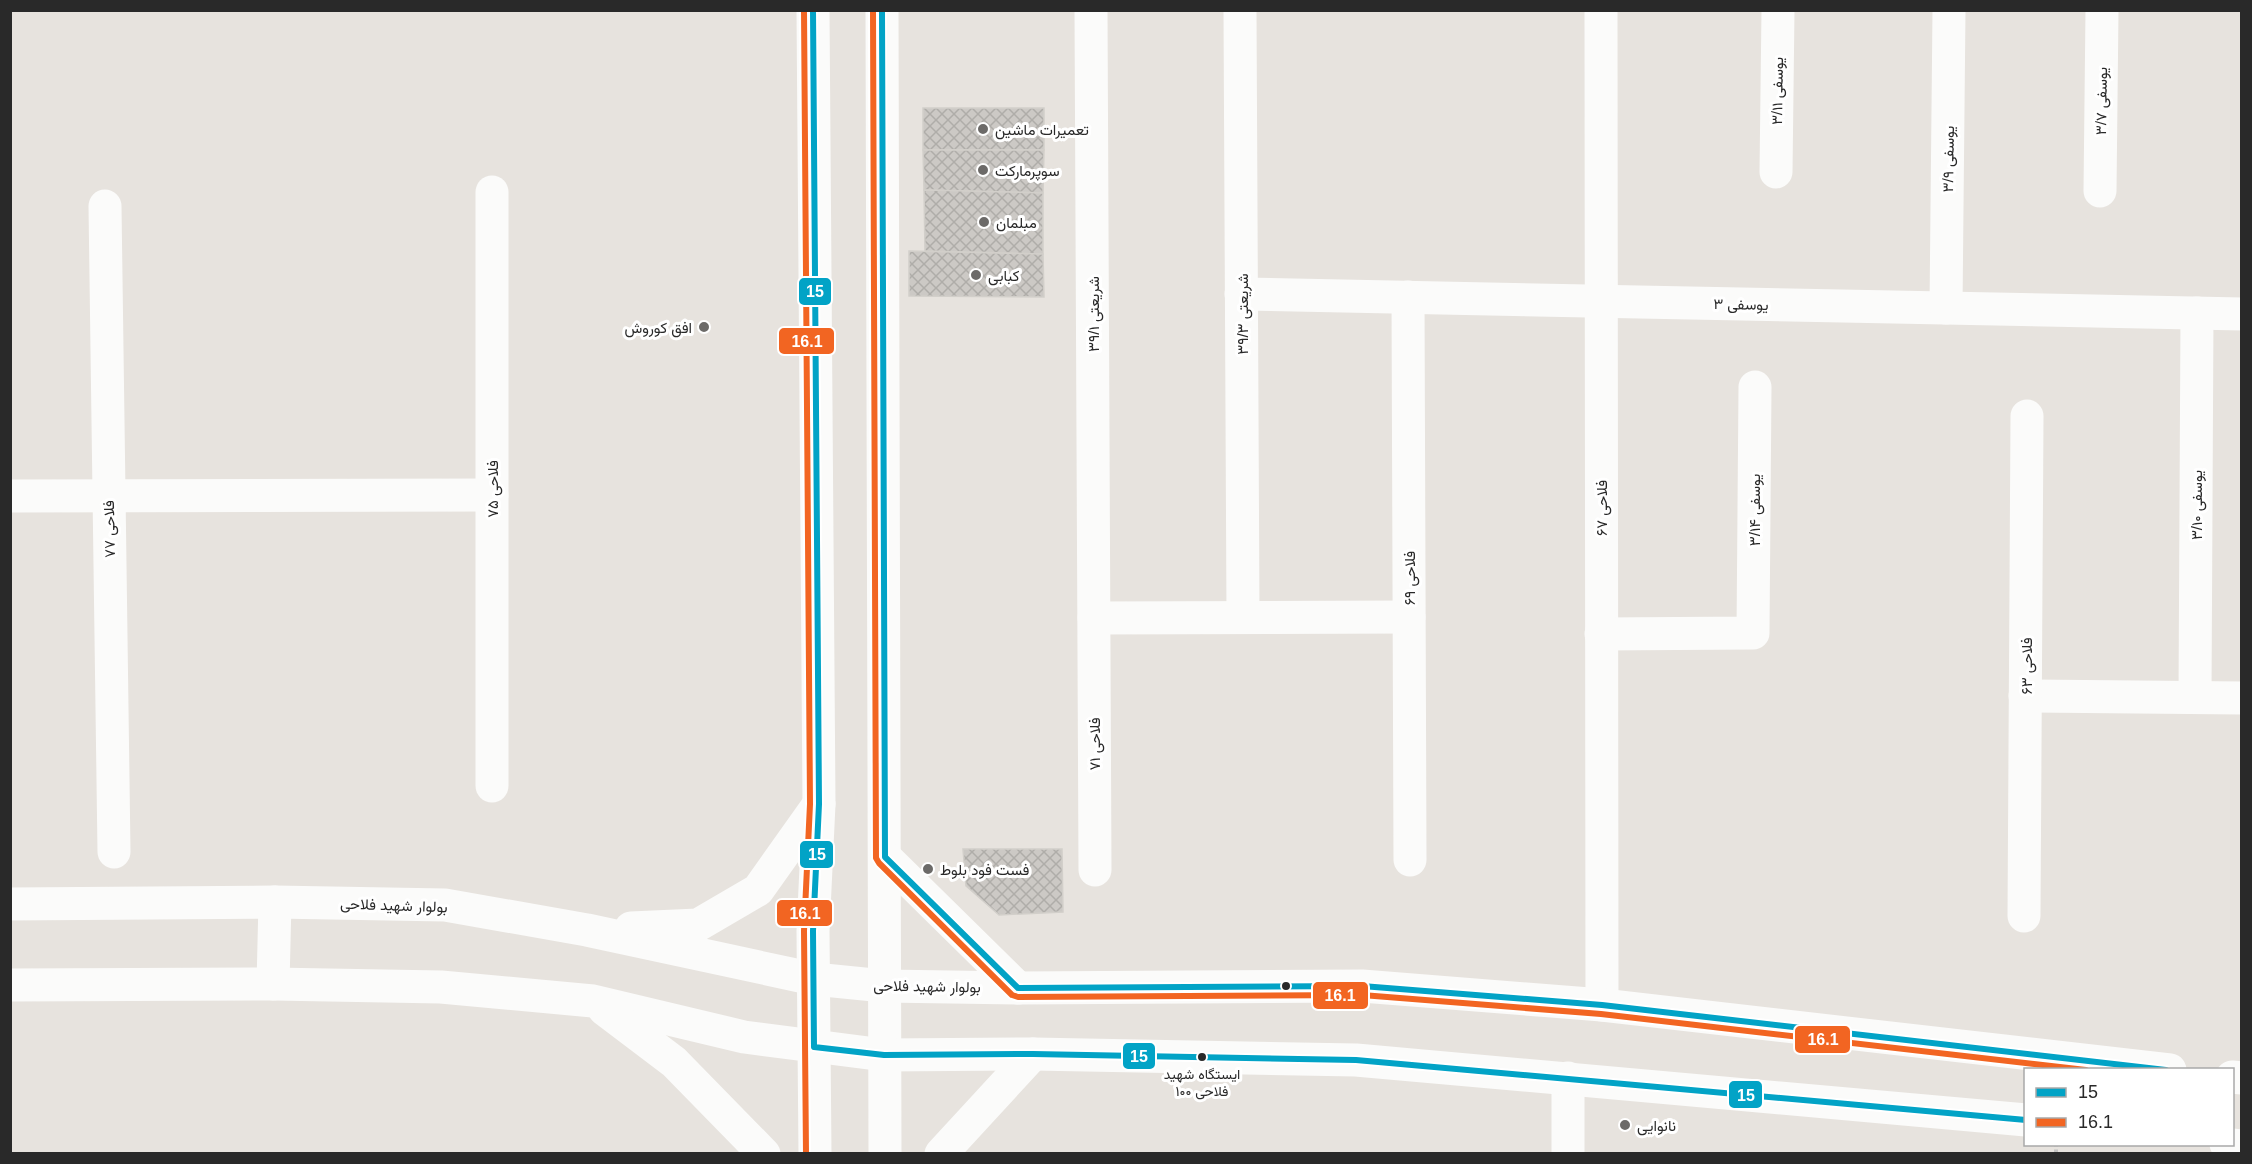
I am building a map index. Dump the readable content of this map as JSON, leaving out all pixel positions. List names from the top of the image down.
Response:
{
  "streets": {
    "street": [
      "یوسفی ۳/۱۱",
      "یوسفی ۳/۷",
      "یوسفی ۳/۹",
      "یوسفی ۳",
      "شریعتی ۳۹/۱",
      "شریعتی ۳۹/۳",
      "فلاحی ۷۵",
      "یوسفی ۳/۱۰",
      "فلاحی ۶۷",
      "یوسفی ۳/۱۴",
      "فلاحی ۷۷",
      "فلاحی ۶۹",
      "فلاحی ۶۳",
      "فلاحی ۷۱",
      "بولوار شهید فلاحی"
    ]
  },
  "crossings": [
    ["یوسفی ۳/۹", "یوسفی ۳"],
    ["یوسفی ۳", "شریعتی ۳۹/۳"],
    ["یوسفی ۳", "یوسفی ۳/۱۰"],
    ["یوسفی ۳", "فلاحی ۶۷"],
    ["یوسفی ۳", "فلاحی ۶۹"],
    ["شریعتی ۳۹/۱", "فلاحی ۷۱"],
    ["فلاحی ۶۷", "یوسفی ۳/۱۴"],
    ["فلاحی ۶۷", "بولوار شهید فلاحی"]
  ],
  "places": [
    "تعمیرات ماشین",
    "سوپرمارکت",
    "مبلمان",
    "کبابی",
    "افق کوروش",
    "فست فود بلوط",
    "ایستگاه شهید فلاحی ۱۰۰",
    "نانوایی"
  ],
  "lines": ["transit line 15", "transit line 16.1"],
  "legend": ["15", "16.1"]
}
